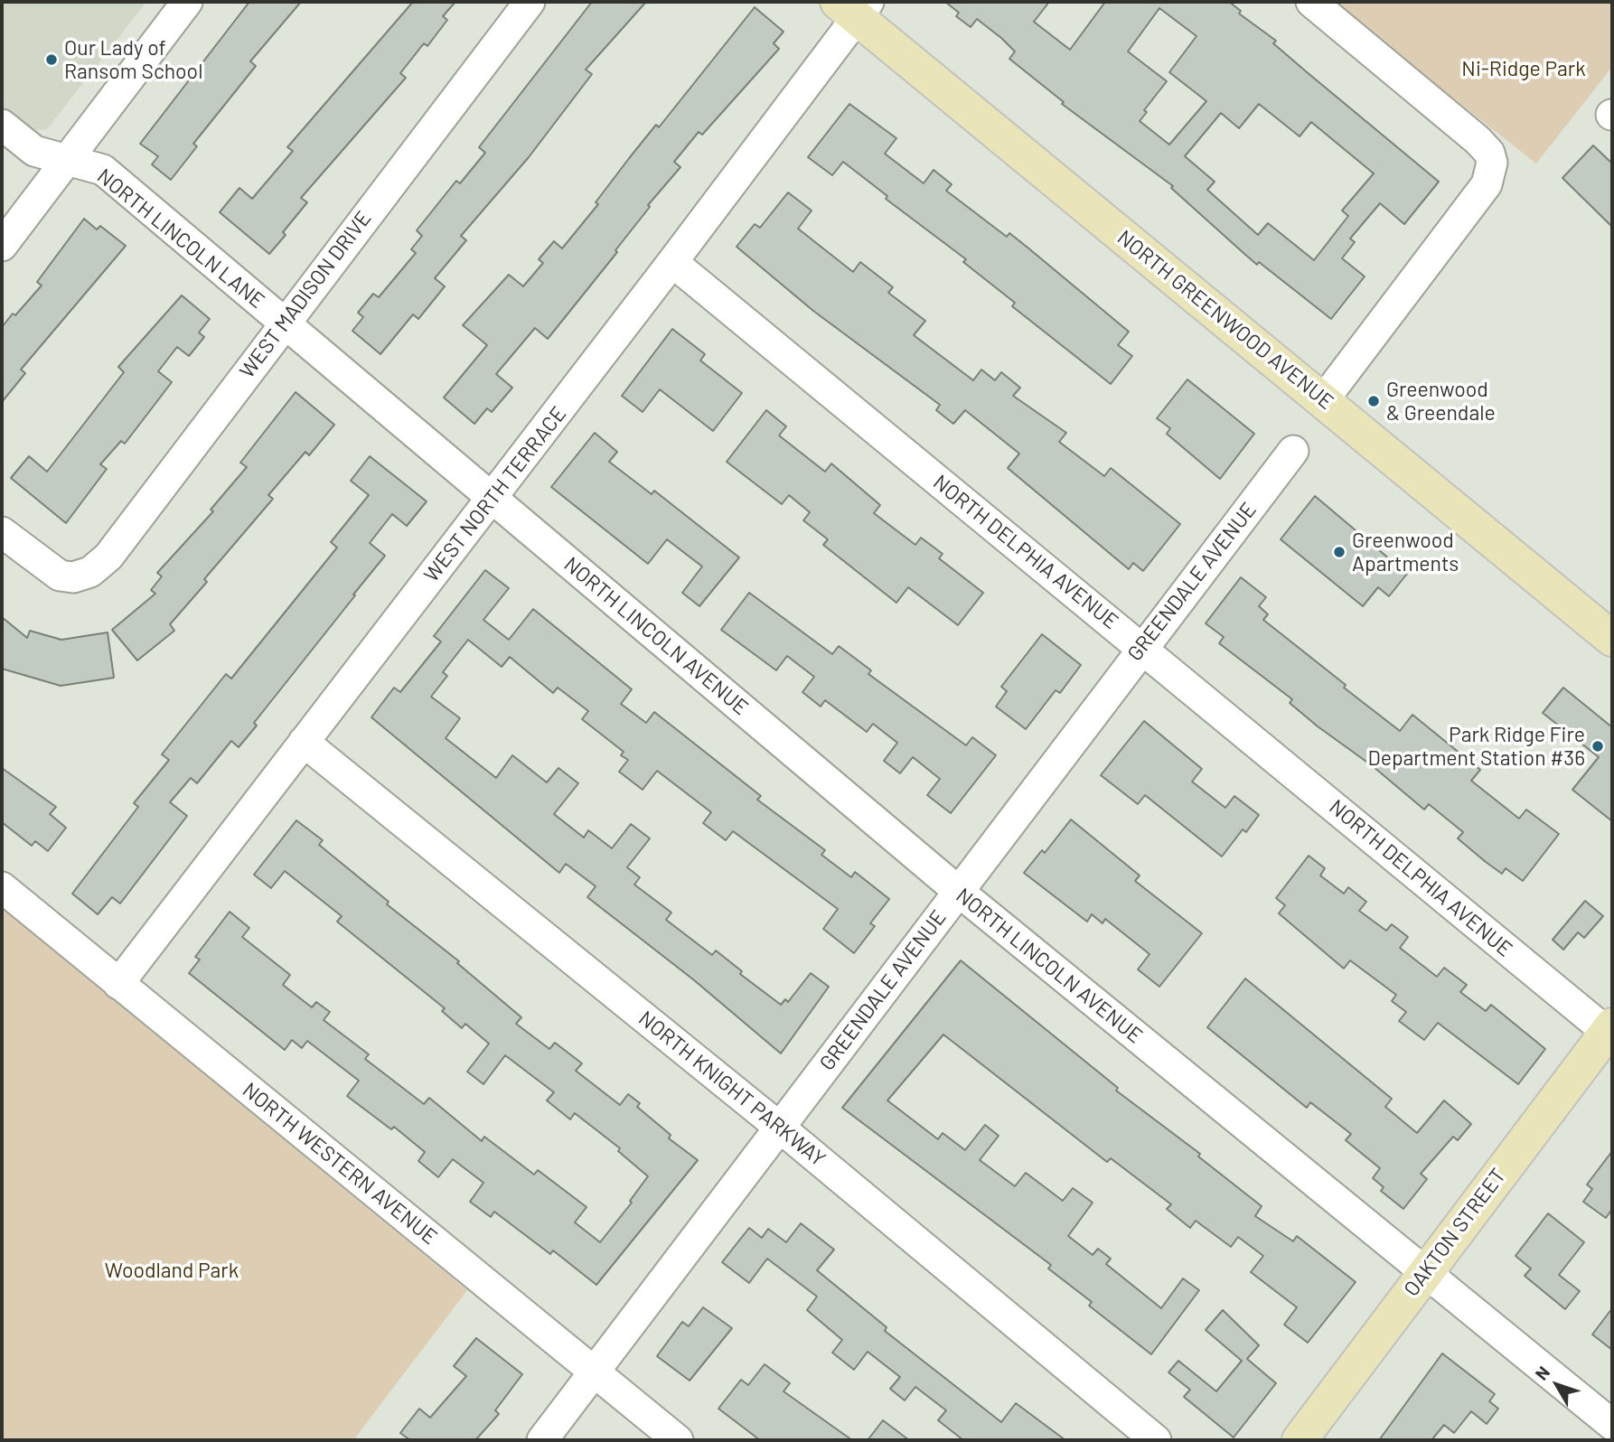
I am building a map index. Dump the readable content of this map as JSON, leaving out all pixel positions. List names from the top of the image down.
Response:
{
  "streets": {
    "main road": ["NORTH GREENWOOD AVENUE", "OAKTON STREET"],
    "street": [
      "NORTH LINCOLN LANE",
      "WEST MADISON DRIVE",
      "WEST NORTH TERRACE",
      "NORTH DELPHIA AVENUE",
      "GREENDALE AVENUE",
      "NORTH LINCOLN AVENUE",
      "NORTH KNIGHT PARKWAY",
      "NORTH WESTERN AVENUE"
    ]
  },
  "crossings": [
    ["NORTH LINCOLN LANE", "WEST MADISON DRIVE"],
    ["NORTH LINCOLN LANE", "WEST NORTH TERRACE"],
    ["NORTH LINCOLN LANE", "NORTH LINCOLN AVENUE"],
    ["NORTH GREENWOOD AVENUE", "WEST NORTH TERRACE"],
    ["WEST NORTH TERRACE", "NORTH DELPHIA AVENUE"],
    ["WEST NORTH TERRACE", "NORTH LINCOLN AVENUE"],
    ["WEST NORTH TERRACE", "NORTH KNIGHT PARKWAY"],
    ["WEST NORTH TERRACE", "NORTH WESTERN AVENUE"],
    ["NORTH DELPHIA AVENUE", "GREENDALE AVENUE"],
    ["NORTH DELPHIA AVENUE", "OAKTON STREET"],
    ["GREENDALE AVENUE", "NORTH LINCOLN AVENUE"],
    ["GREENDALE AVENUE", "NORTH KNIGHT PARKWAY"],
    ["GREENDALE AVENUE", "NORTH WESTERN AVENUE"],
    ["NORTH LINCOLN AVENUE", "OAKTON STREET"]
  ],
  "parks": ["Ni-Ridge Park", "Woodland Park"],
  "places": [
    "Our Lady of Ransom School",
    "Greenwood & Greendale",
    "Greenwood Apartments",
    "Park Ridge Fire Department Station #36"
  ],
  "north": "top left"
}
